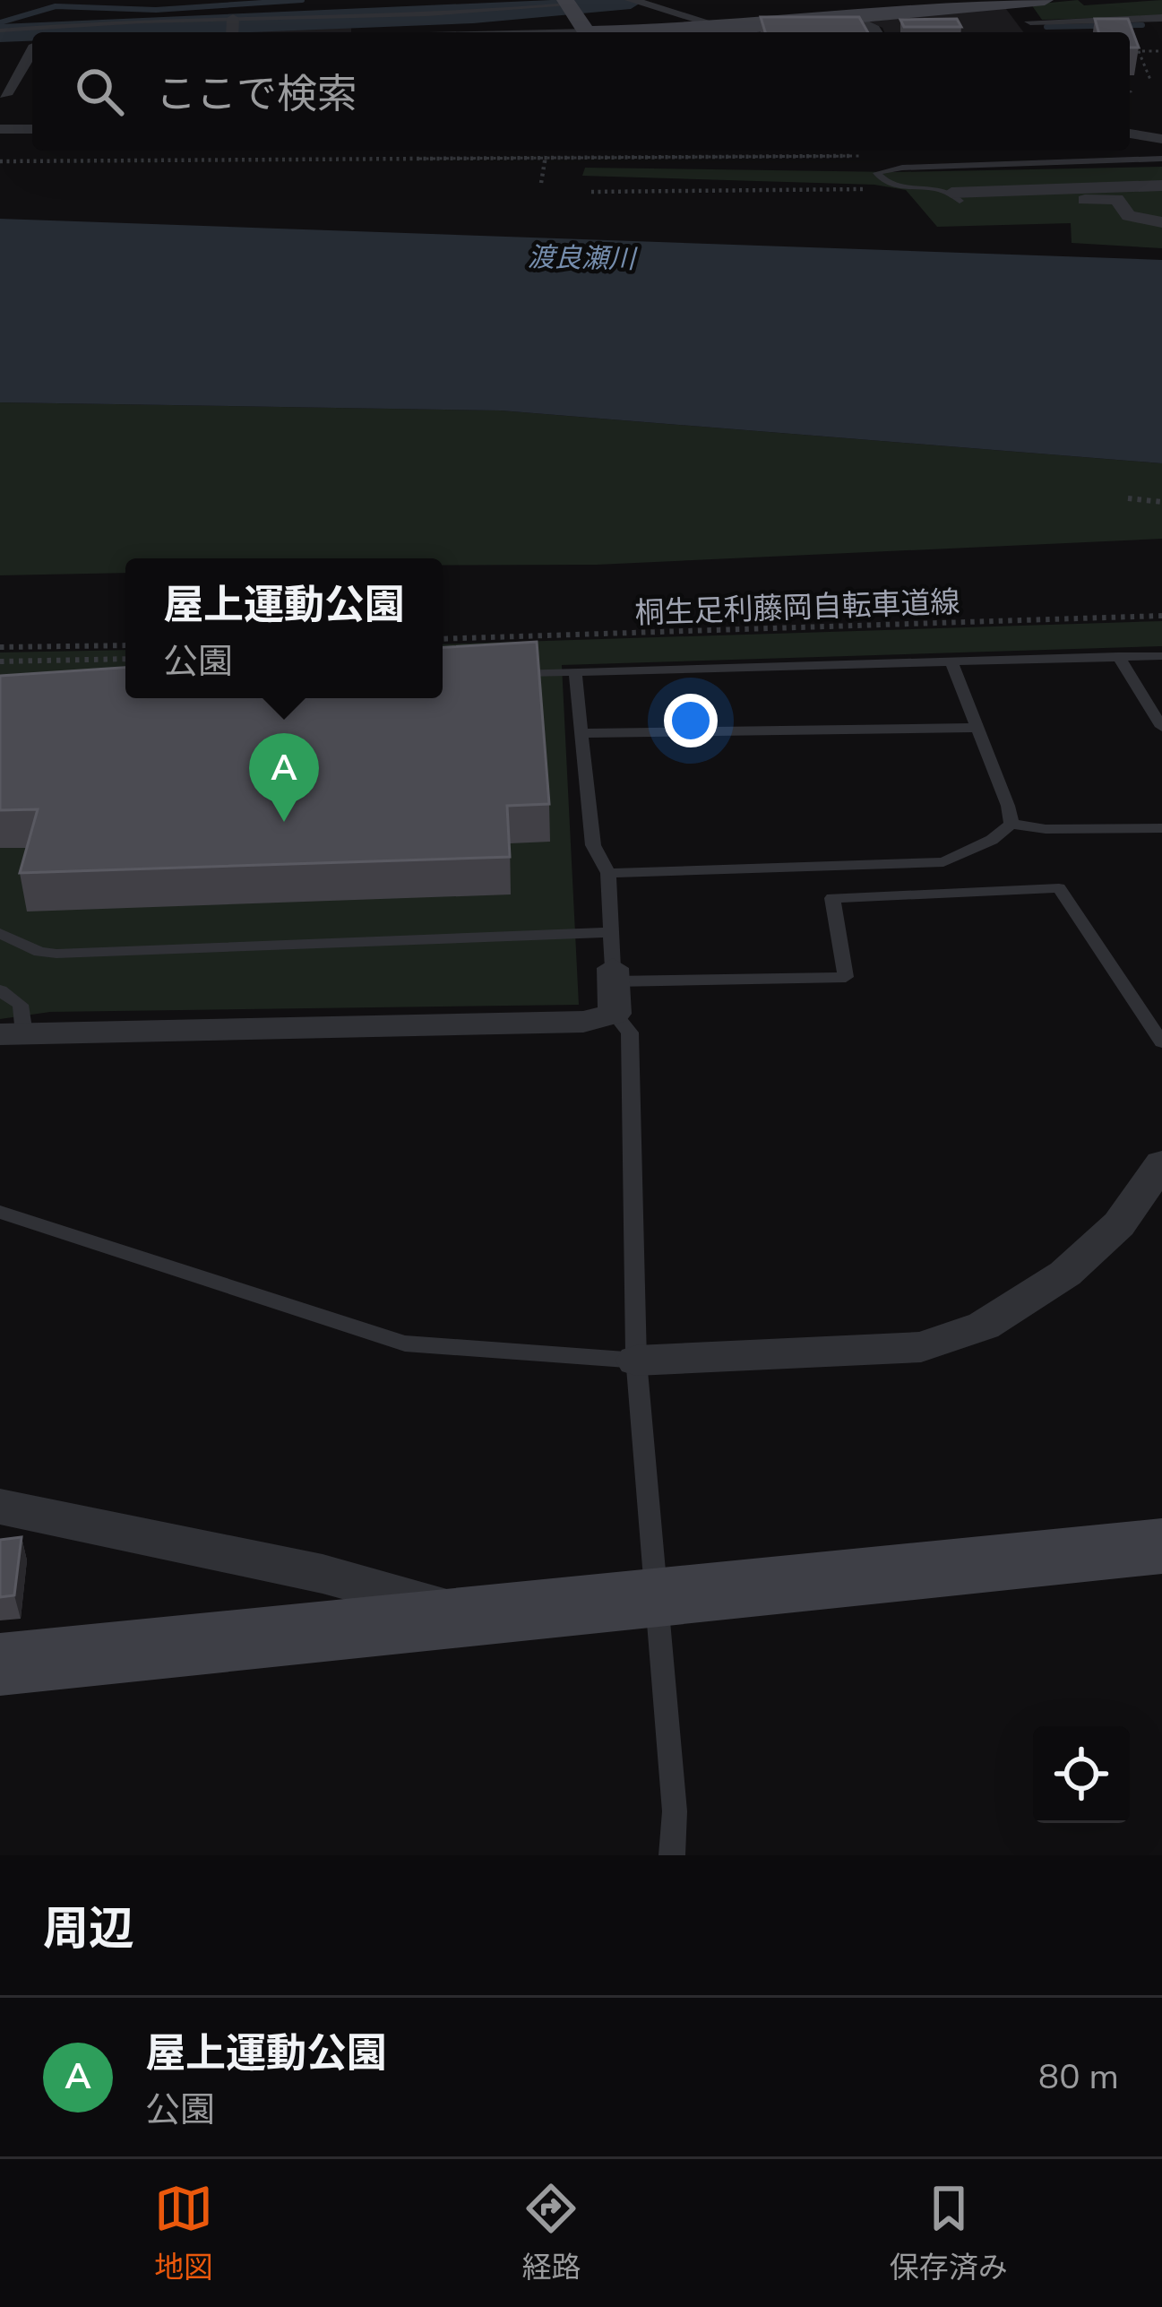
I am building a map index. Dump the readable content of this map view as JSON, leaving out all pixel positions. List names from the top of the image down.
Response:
{
  "streets": {
    "path": ["桐生足利藤岡自転車道線"]
  },
  "water": ["渡良瀬川"],
  "page": {
    "search": "ここで検索",
    "popup": ["屋上運動公園", "公園"],
    "pins": "A",
    "heading": "周辺",
    "list": [
      {
        "mark": "A",
        "name": "屋上運動公園",
        "note": "公園",
        "value": "80 m"
      }
    ],
    "nav": ["地図", "経路", "保存済み"]
  }
}
